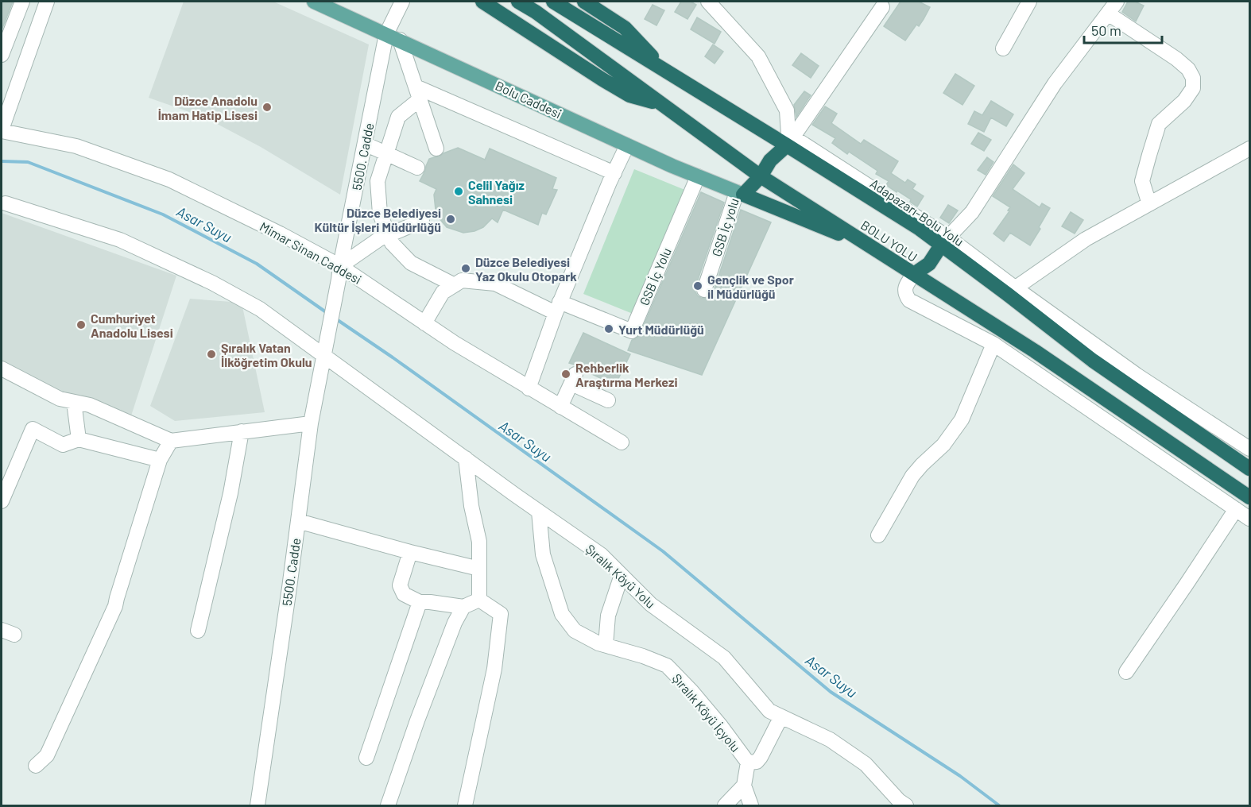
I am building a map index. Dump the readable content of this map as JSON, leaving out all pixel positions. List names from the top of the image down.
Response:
{
  "streets": {
    "highway": ["Adapazarı-Bolu Yolu", "BOLU YOLU"],
    "main road": ["Bolu Caddesi"],
    "street": [
      "5500. Cadde",
      "GSB İç yolu",
      "Mimar Sinan Caddesi",
      "GSB İç Yolu",
      "Şıralık Köyü Yolu",
      "Şıralık Köyü İçyolu"
    ]
  },
  "crossings": [
    ["Bolu Caddesi", "5500. Cadde"],
    ["Bolu Caddesi", "GSB İç yolu"],
    ["Bolu Caddesi", "GSB İç Yolu"],
    ["5500. Cadde", "Mimar Sinan Caddesi"],
    ["5500. Cadde", "Şıralık Köyü Yolu"],
    ["Şıralık Köyü Yolu", "Şıralık Köyü İçyolu"]
  ],
  "water": ["Asar Suyu"],
  "places": [
    "Düzce Anadolu İmam Hatip Lisesi",
    "Celil Yağız Sahnesi",
    "Düzce Belediyesi Kültür İşleri Müdürlüğü",
    "Düzce Belediyesi Yaz Okulu Otopark",
    "Gençlik ve Spor il Müdürlüğü",
    "Cumhuriyet Anadolu Lisesi",
    "Yurt Müdürlüğü",
    "Şıralık Vatan İlköğretim Okulu",
    "Rehberlik Araştırma Merkezi"
  ],
  "scale_bar": "50 m"
}
